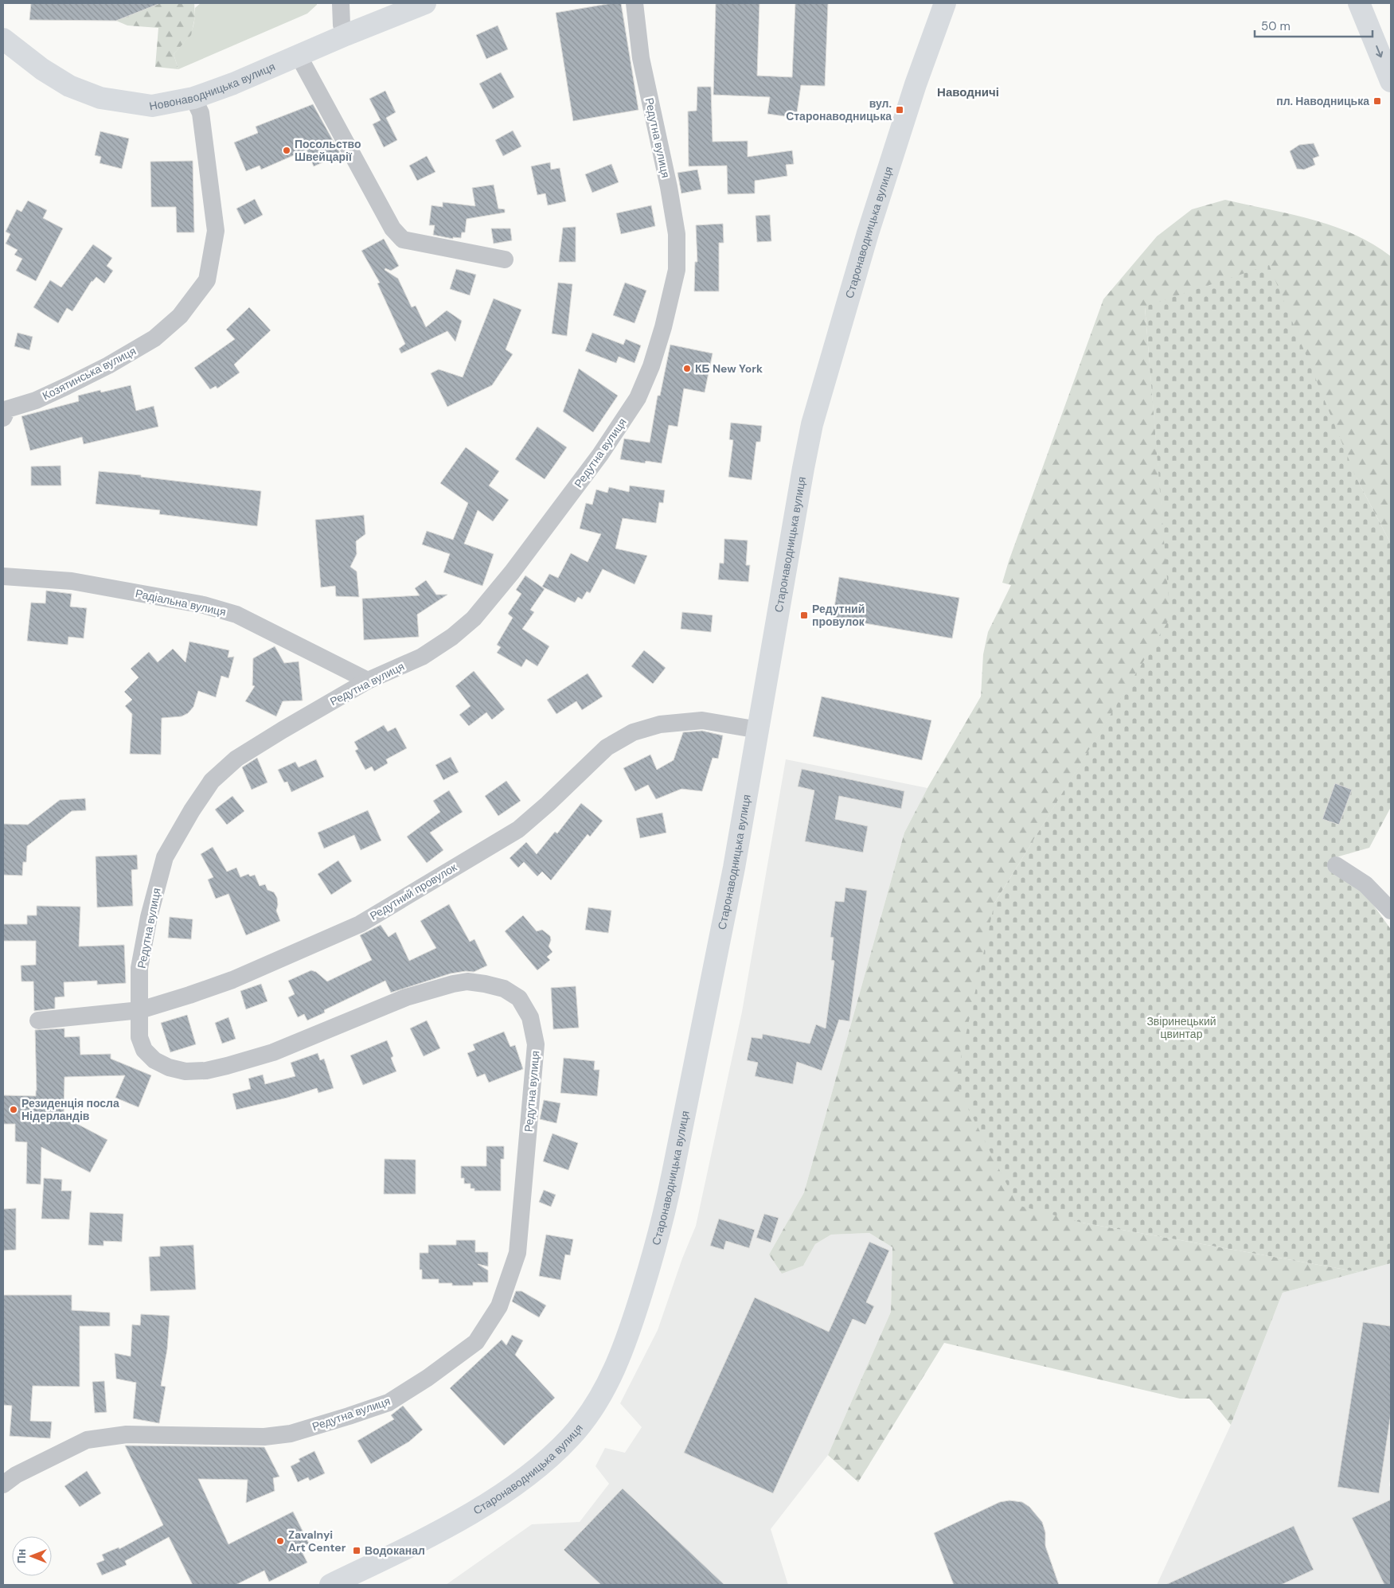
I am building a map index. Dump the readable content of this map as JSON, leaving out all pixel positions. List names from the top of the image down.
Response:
{
  "streets": {
    "main road": ["Новонаводницька вулиця", "Старонаводницька вулиця"],
    "street": [
      "Редутна вулиця",
      "Козятинська вулиця",
      "Радіальна вулиця",
      "Редутний провулок"
    ]
  },
  "crossings": [
    ["Новонаводницька вулиця", "Козятинська вулиця"],
    ["Редутна вулиця", "Радіальна вулиця"],
    ["Редутна вулиця", "Редутний провулок"],
    ["Старонаводницька вулиця", "Редутний провулок"]
  ],
  "districts": ["Наводничі"],
  "parks": ["Звіринецький цвинтар"],
  "places": {
    "transit": [
      "пл. Наводницька",
      "вул. Старонаводницька",
      "Редутний провулок",
      "Водоканал"
    ],
    "other": [
      "Посольство Швейцарії",
      "КБ New York",
      "Резиденція посла Нідерландів",
      "Zavalnyi Art Center"
    ]
  },
  "scale_bar": "50 m",
  "north": "left"
}
